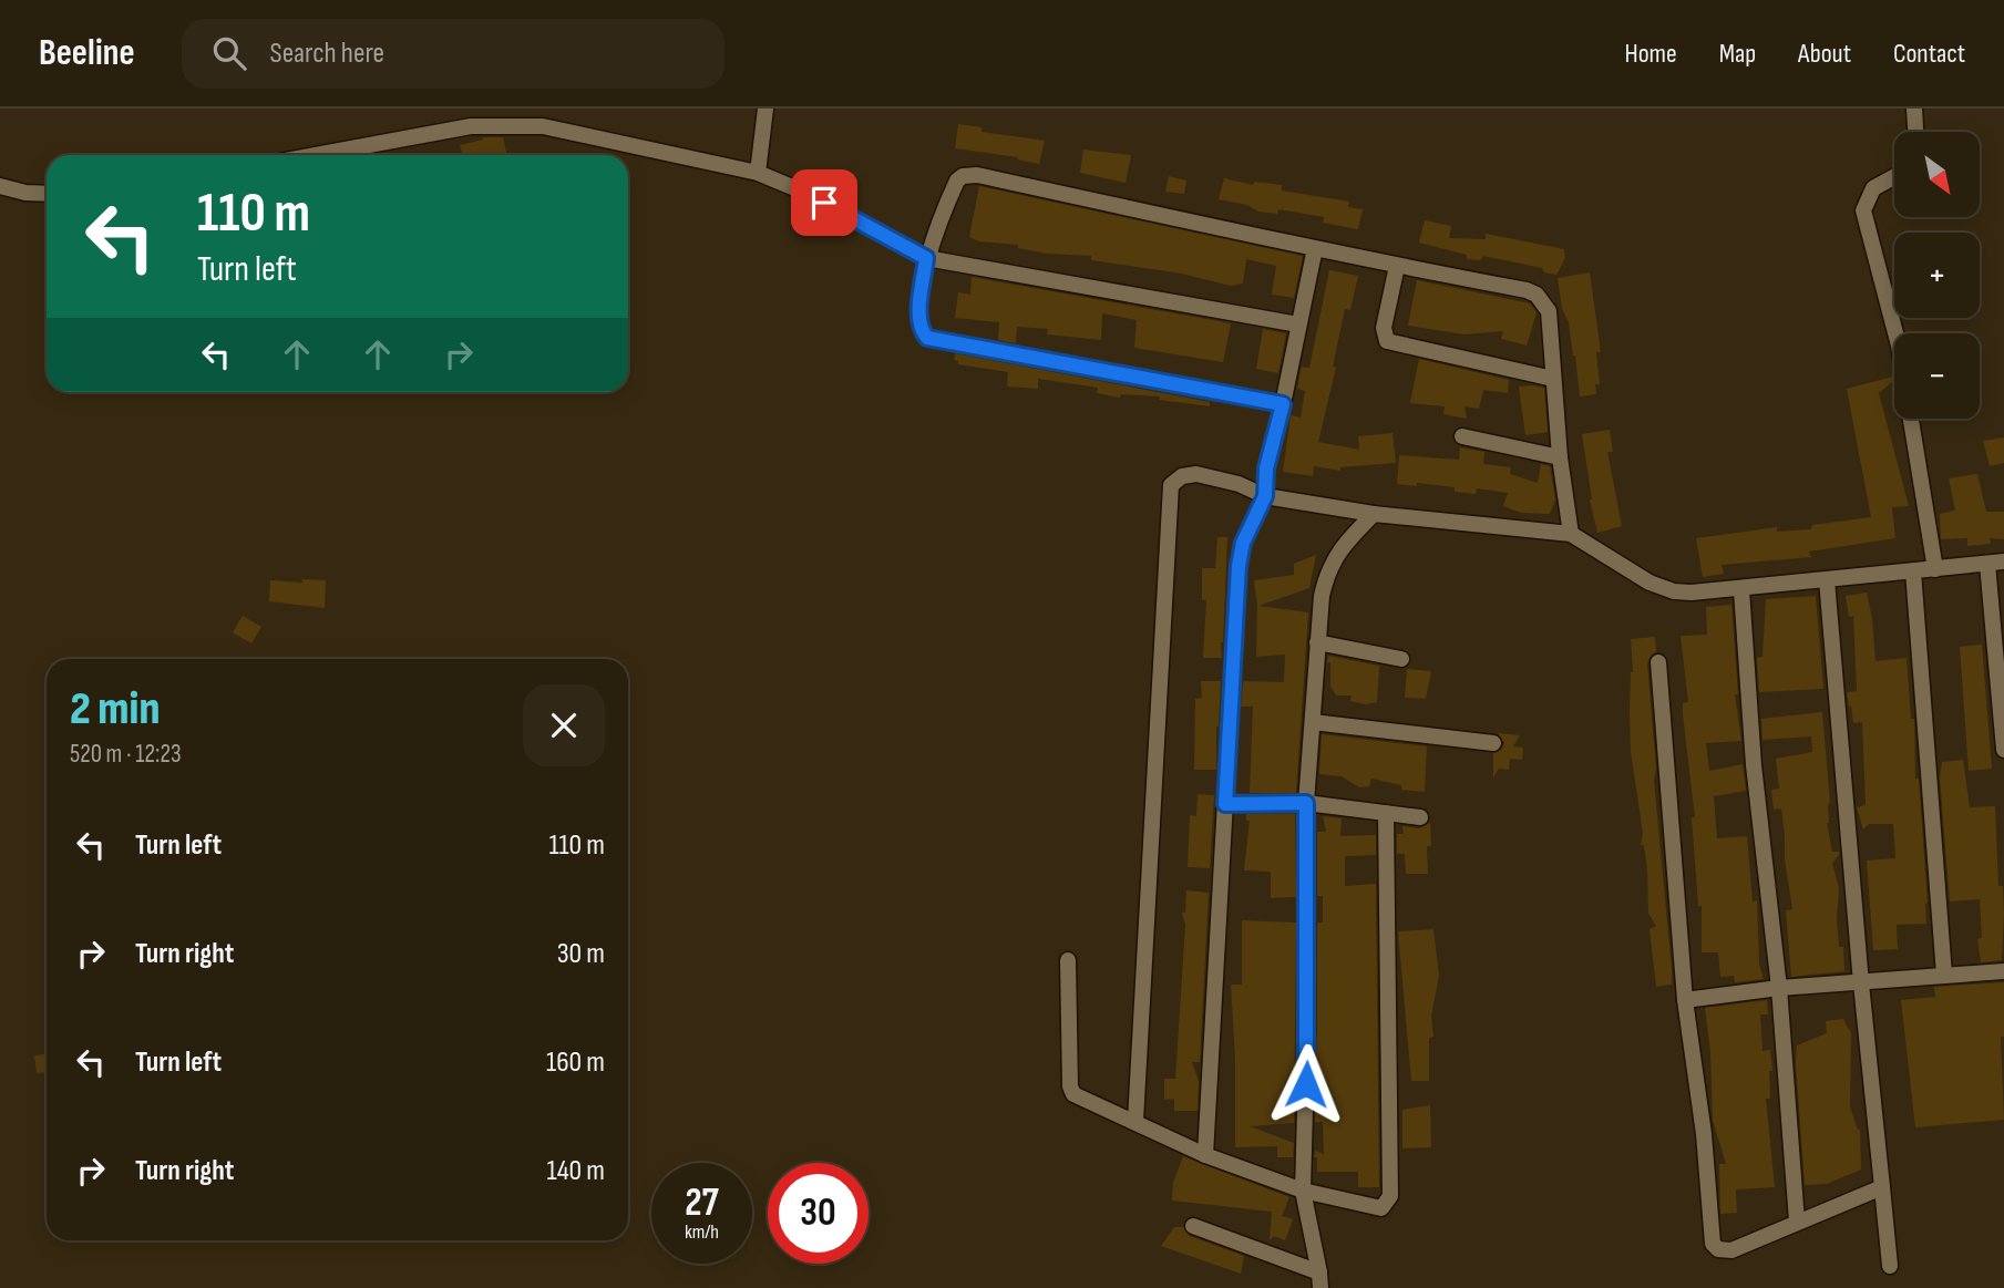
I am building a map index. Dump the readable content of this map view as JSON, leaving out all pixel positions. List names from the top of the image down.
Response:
{
  "north": "bottom right",
  "page": {
    "header": "Beeline",
    "search": "Search here",
    "nav": [
      "Home",
      "Map",
      "About",
      "Contact"
    ],
    "map_buttons": ["+", "−"],
    "turn": ["110 m", "Turn left"],
    "heading": ["2 min", "520 m · 12:23"],
    "list": [
      {
        "name": "Turn left",
        "value": "110 m"
      },
      {
        "name": "Turn right",
        "value": "30 m"
      },
      {
        "name": "Turn left",
        "value": "160 m"
      },
      {
        "name": "Turn right",
        "value": "140 m"
      }
    ],
    "speed": "27 km/h",
    "limit": "30"
  }
}
